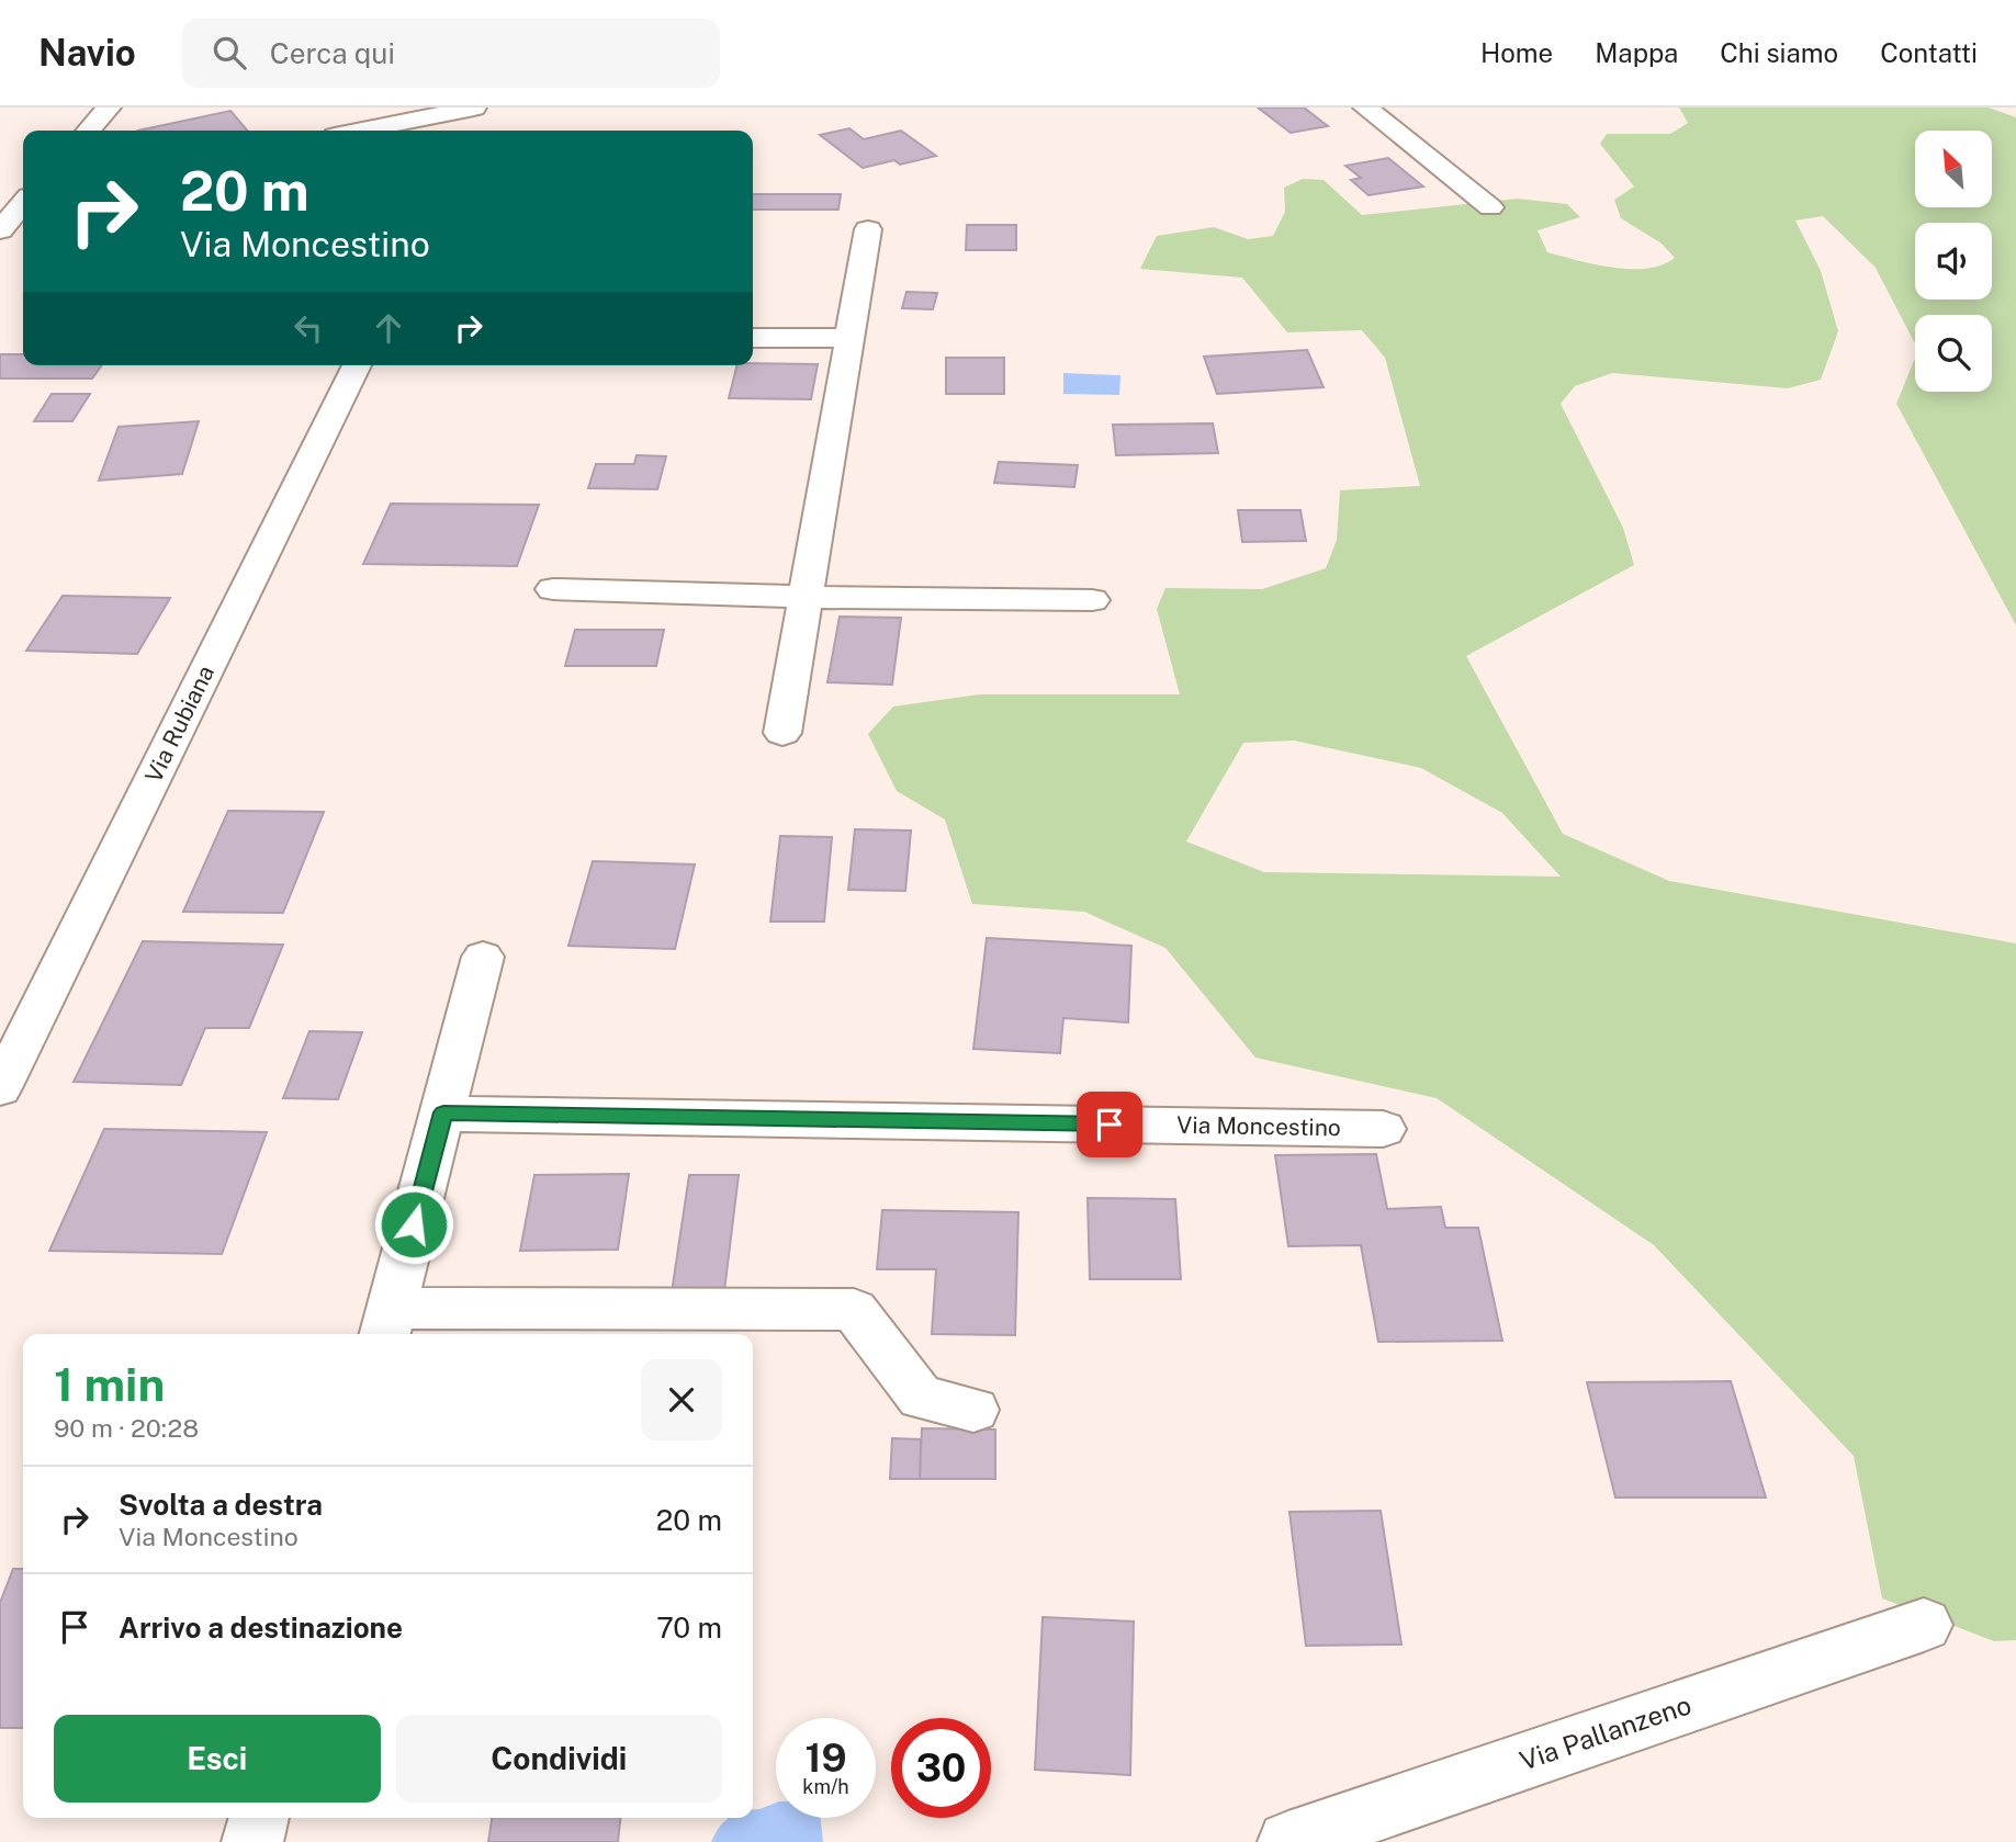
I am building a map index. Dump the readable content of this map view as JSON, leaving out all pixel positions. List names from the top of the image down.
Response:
{
  "streets": {
    "street": ["Via Rubiana", "Via Moncestino", "Via Pallanzeno"]
  },
  "north": "top left",
  "page": {
    "header": "Navio",
    "search": "Cerca qui",
    "nav": [
      "Home",
      "Mappa",
      "Chi siamo",
      "Contatti"
    ],
    "turn": ["20 m", "Via Moncestino"],
    "heading": ["1 min", "90 m · 20:28"],
    "list": [
      {
        "name": "Svolta a destra",
        "note": "Via Moncestino",
        "value": "20 m"
      },
      {
        "name": "Arrivo a destinazione",
        "value": "70 m"
      }
    ],
    "buttons": ["Esci", "Condividi"],
    "speed": "19 km/h",
    "limit": "30"
  }
}
